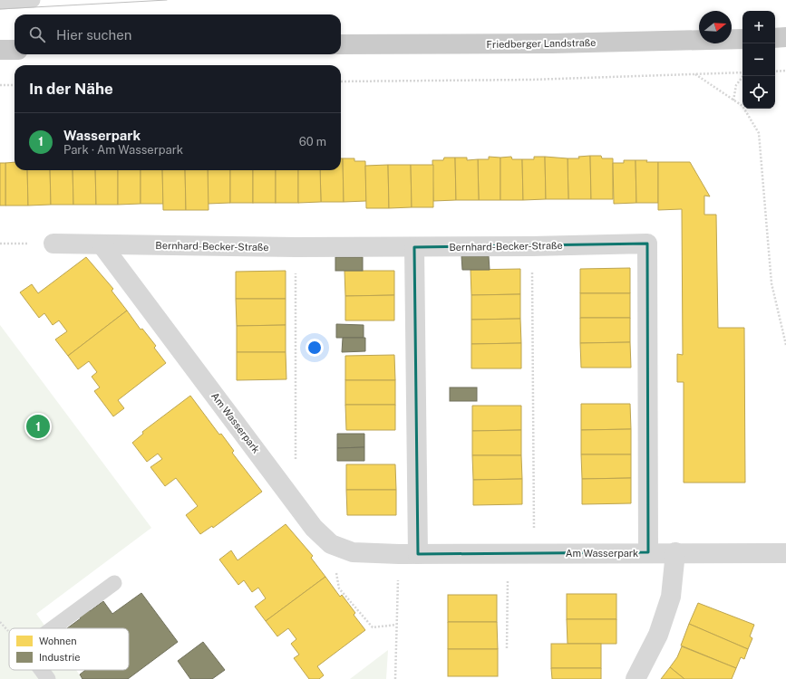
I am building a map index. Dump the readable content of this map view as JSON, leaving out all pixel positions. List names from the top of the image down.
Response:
{
  "streets": {
    "main road": ["Friedberger Landstraße"],
    "street": ["Bernhard-Becker-Straße", "Am Wasserpark"]
  },
  "crossings": [
    ["Bernhard-Becker-Straße", "Am Wasserpark"]
  ],
  "legend": ["Wohnen", "Industrie"],
  "north": "right",
  "page": {
    "map_buttons": ["+", "−"],
    "search": "Hier suchen",
    "heading": "In der Nähe",
    "list": [
      {
        "mark": "1",
        "name": "Wasserpark",
        "note": "Park · Am Wasserpark",
        "value": "60 m"
      }
    ],
    "pins": "1"
  }
}
